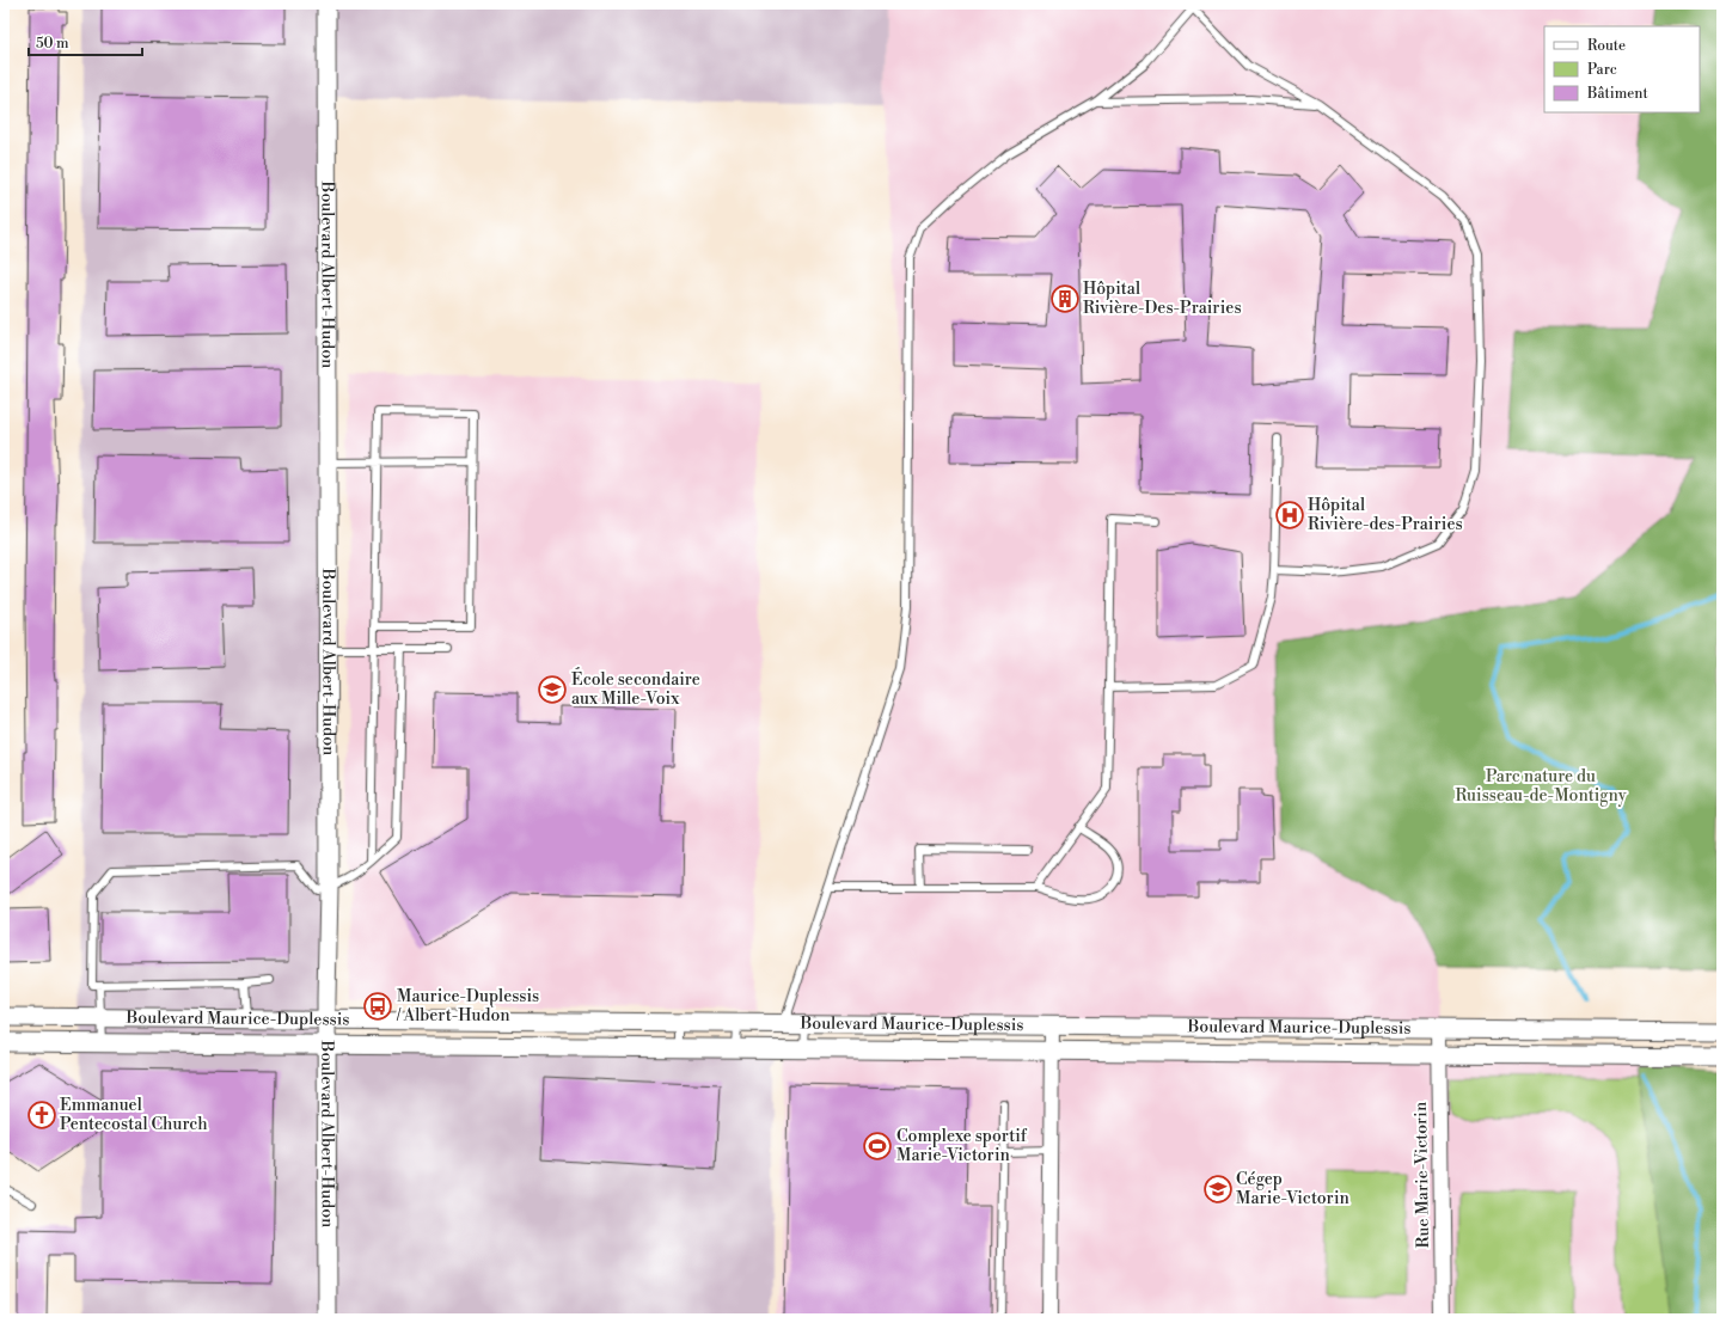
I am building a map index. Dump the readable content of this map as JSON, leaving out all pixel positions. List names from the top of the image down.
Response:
{
  "streets": {
    "street": ["Boulevard Albert-Hudon", "Boulevard Maurice-Duplessis", "Rue Marie-Victorin"]
  },
  "crossings": [
    ["Boulevard Albert-Hudon", "Boulevard Maurice-Duplessis"],
    ["Boulevard Maurice-Duplessis", "Rue Marie-Victorin"]
  ],
  "parks": ["Parc nature du Ruisseau-de-Montigny"],
  "places": {
    "building": ["Hôpital Rivière-Des-Prairies"],
    "hospital": ["Hôpital Rivière-des-Prairies"],
    "school or university": ["École secondaire aux Mille-Voix", "Cégep Marie-Victorin"],
    "bus stop": ["Maurice-Duplessis / Albert-Hudon"],
    "church": ["Emmanuel Pentecostal Church"],
    "sports": ["Complexe sportif Marie-Victorin"]
  },
  "legend": ["Route", "Parc", "Bâtiment"],
  "scale_bar": "50 m"
}
